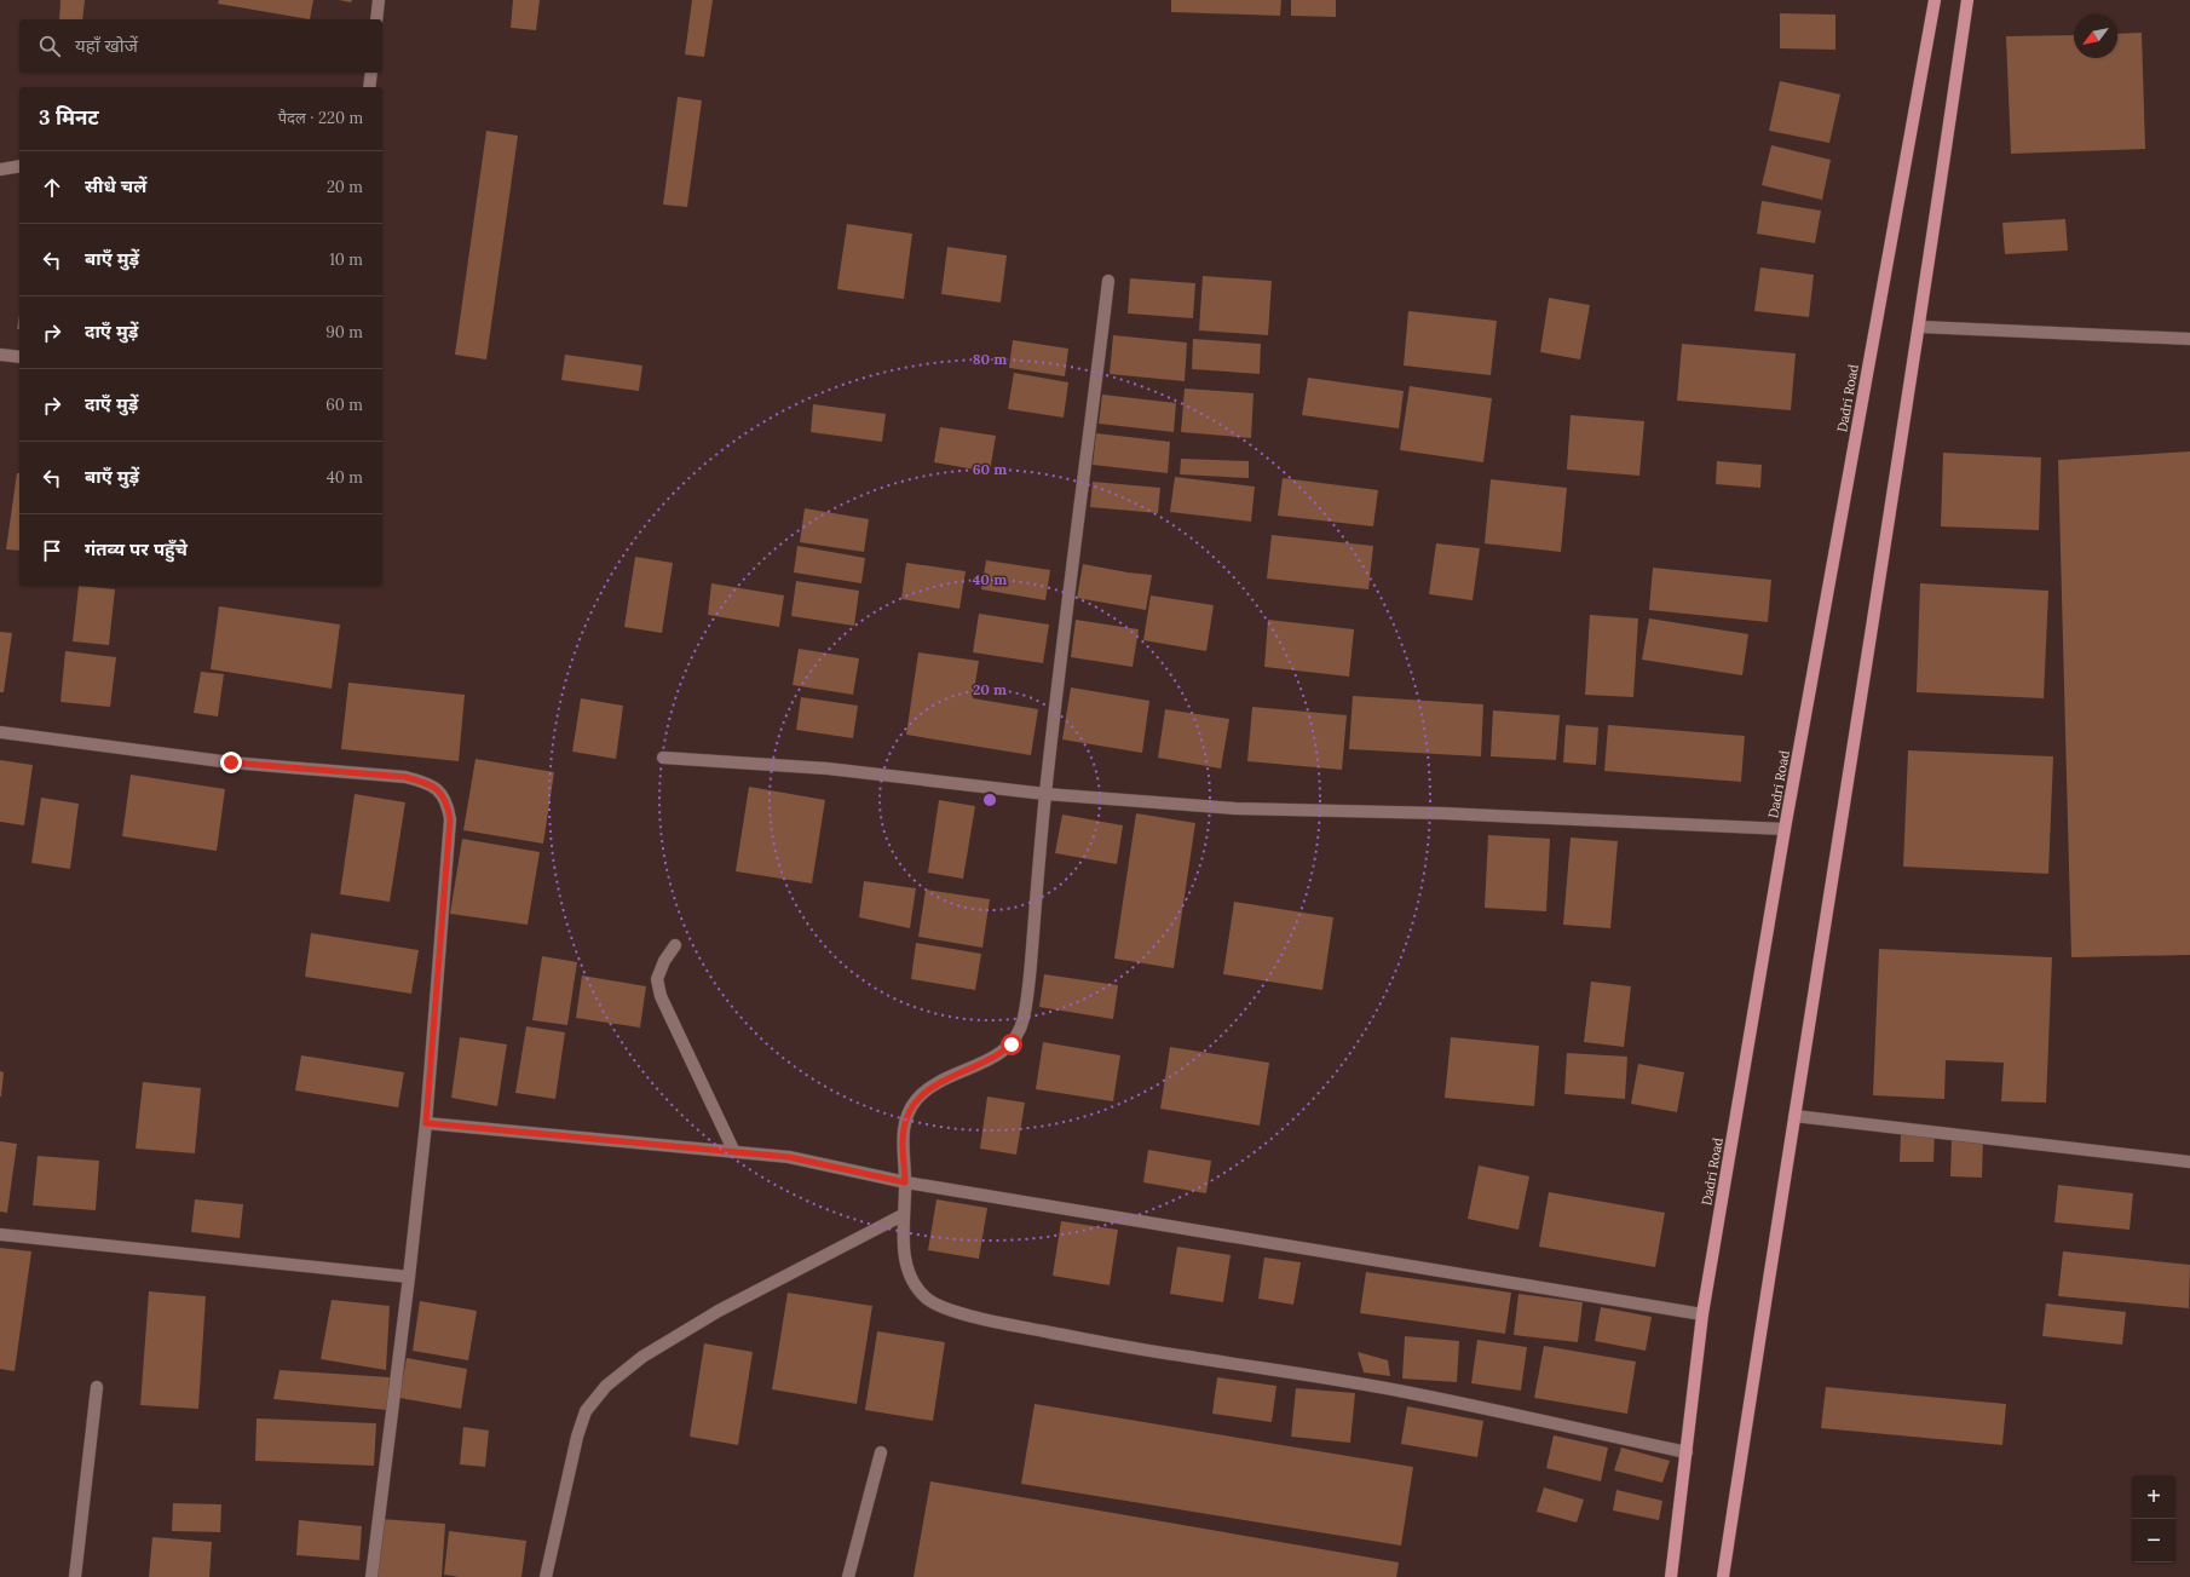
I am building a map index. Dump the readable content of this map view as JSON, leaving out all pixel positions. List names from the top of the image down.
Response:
{
  "streets": {
    "main road": ["Dadri Road"]
  },
  "north": "bottom left",
  "page": {
    "search": "यहाँ खोजें",
    "heading": ["3 मिनट", "पैदल · 220 m"],
    "list": [
      ["सीधे चलें", "20 m"],
      ["बाएँ मुड़ें", "10 m"],
      ["दाएँ मुड़ें", "90 m"],
      ["दाएँ मुड़ें", "60 m"],
      ["बाएँ मुड़ें", "40 m"],
      "गंतव्य पर पहुँचे"
    ],
    "map_buttons": ["+", "−"]
  },
  "rings": [
    "80 m",
    "60 m",
    "40 m",
    "20 m"
  ]
}
